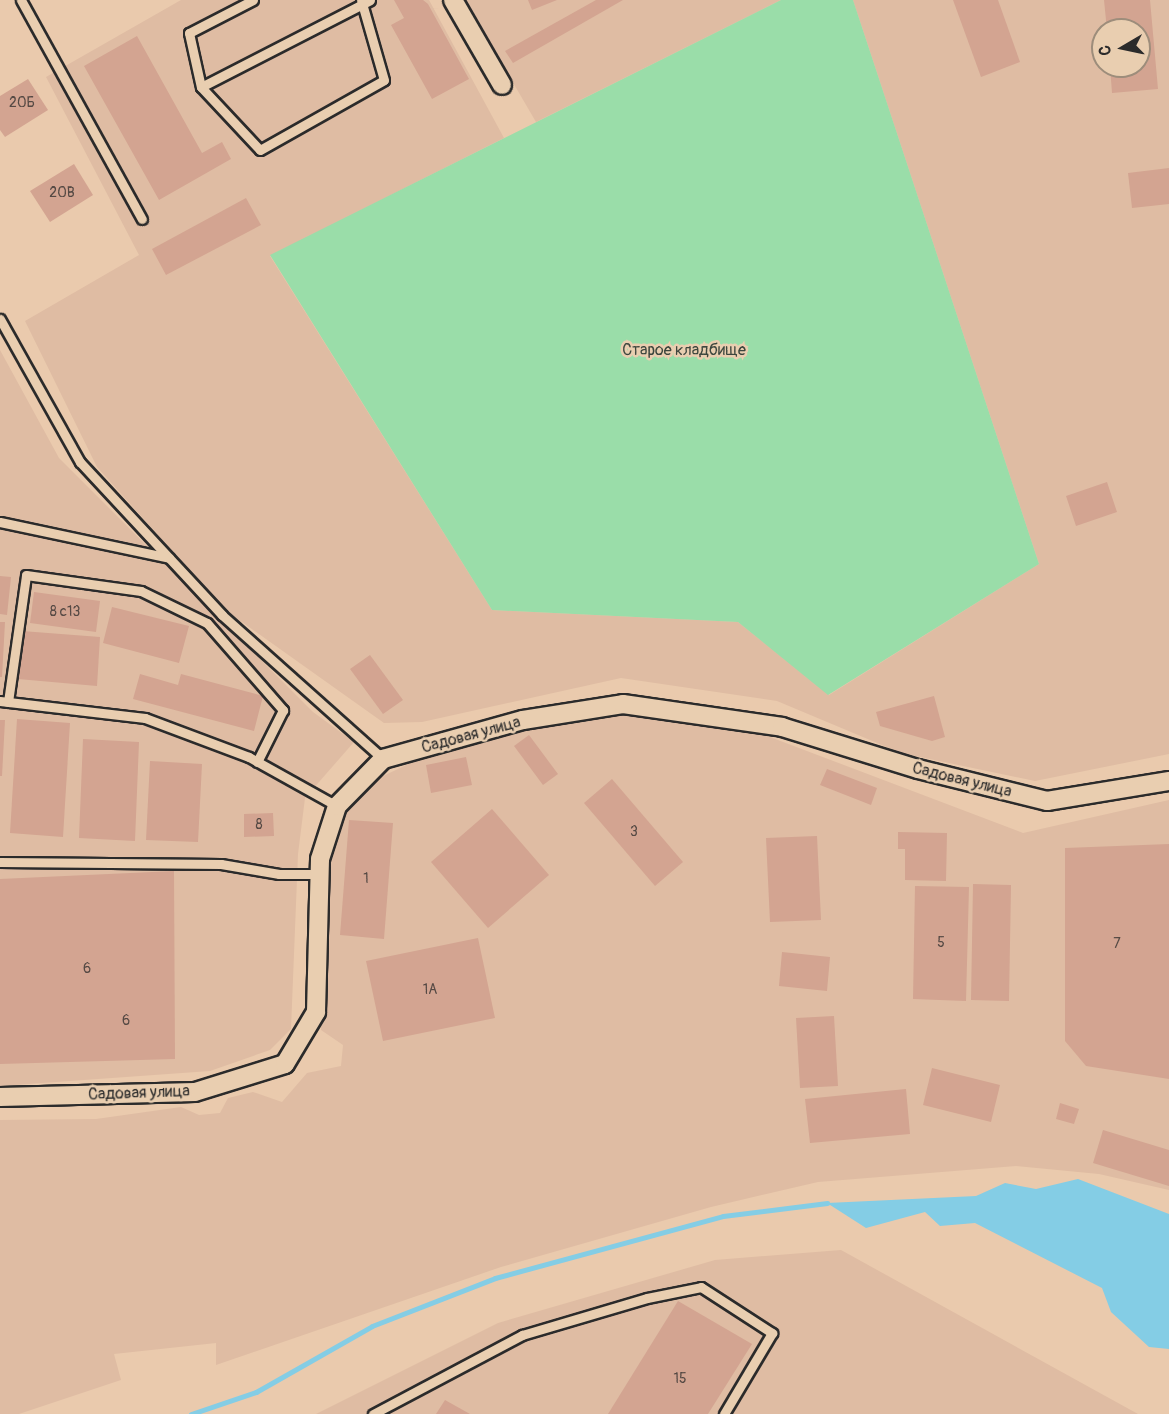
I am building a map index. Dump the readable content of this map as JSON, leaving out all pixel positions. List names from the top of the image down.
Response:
{
  "streets": {
    "street": ["Садовая улица"]
  },
  "parks": ["Старое кладбище"],
  "house_numbers": [
    "20Б",
    "20В",
    "8 с13",
    "8",
    "3",
    "1",
    "5",
    "7",
    "6",
    "1А",
    "6",
    "15"
  ],
  "north": "left"
}
